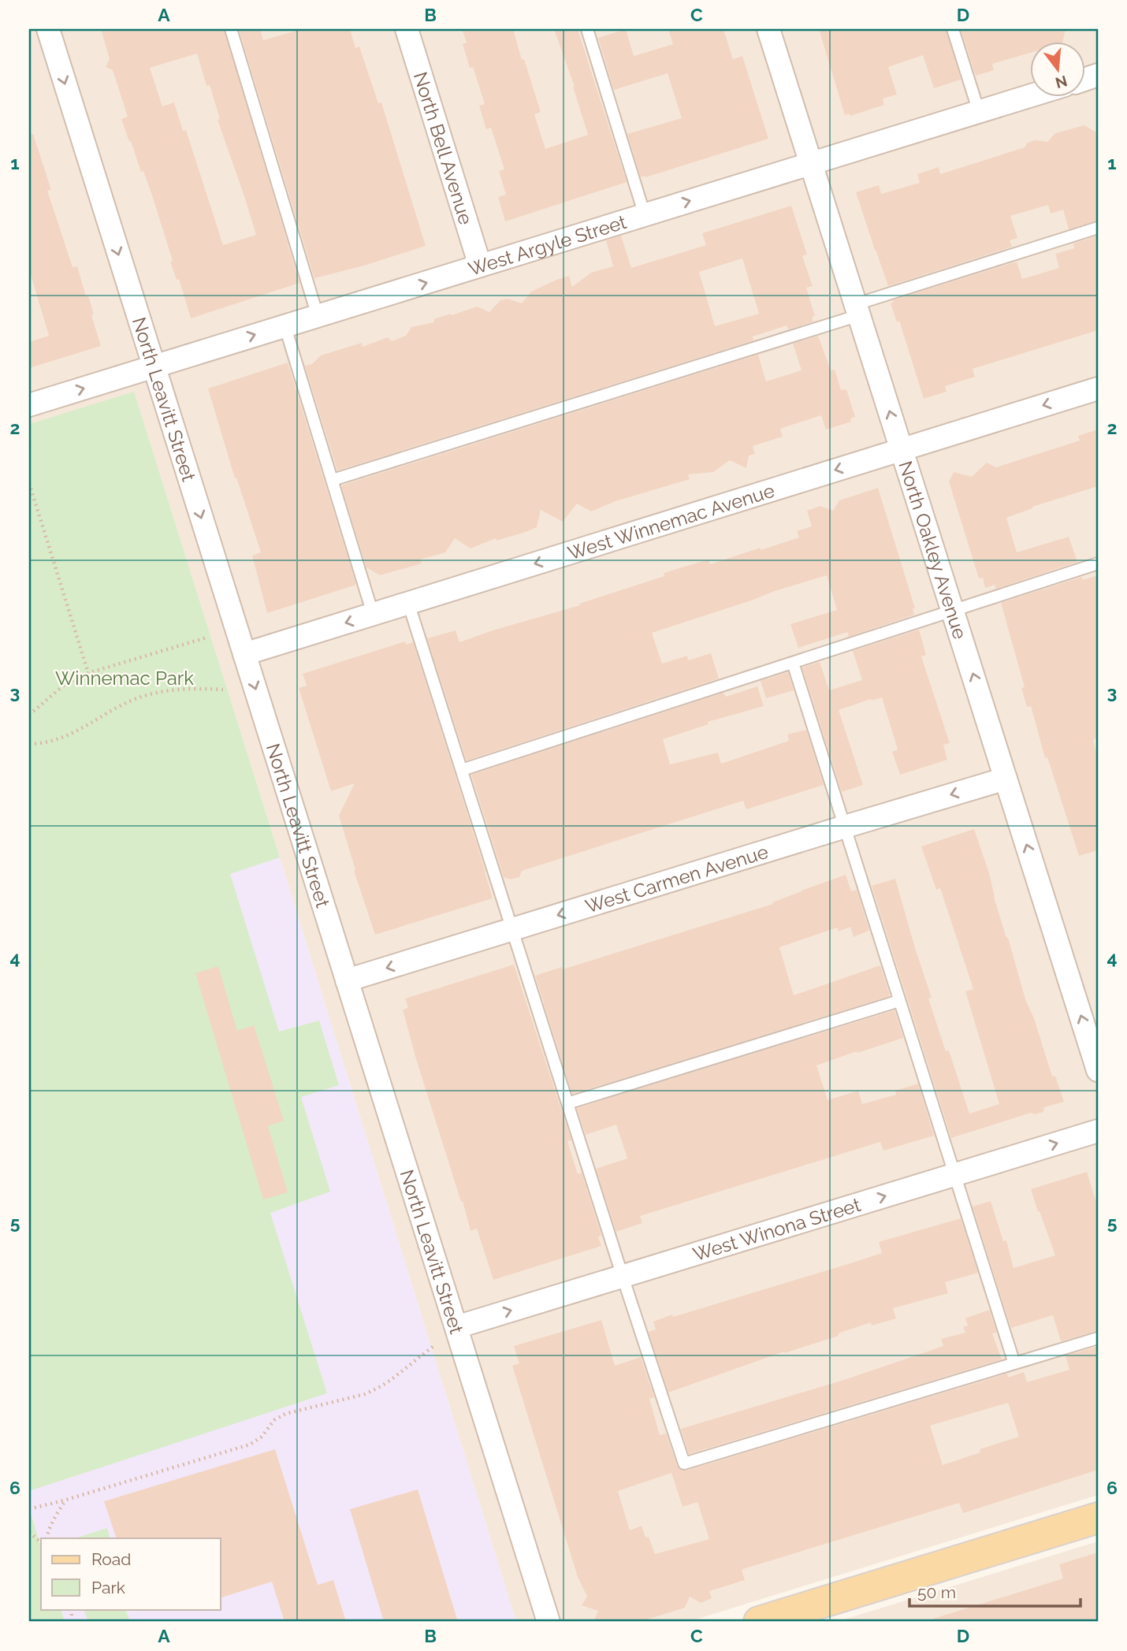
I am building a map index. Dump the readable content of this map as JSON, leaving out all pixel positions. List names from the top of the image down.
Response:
{
  "streets": {
    "street": [
      "North Bell Avenue",
      "West Argyle Street",
      "North Leavitt Street",
      "West Winnemac Avenue",
      "North Oakley Avenue",
      "West Carmen Avenue",
      "West Winona Street"
    ]
  },
  "crossings": [
    ["North Bell Avenue", "West Argyle Street"],
    ["West Argyle Street", "North Leavitt Street"],
    ["West Argyle Street", "North Oakley Avenue"],
    ["North Leavitt Street", "West Winnemac Avenue"],
    ["North Leavitt Street", "West Carmen Avenue"],
    ["North Leavitt Street", "West Winona Street"],
    ["West Winnemac Avenue", "North Oakley Avenue"],
    ["North Oakley Avenue", "West Carmen Avenue"]
  ],
  "one_way": [
    "West Argyle Street",
    "North Leavitt Street",
    "West Winnemac Avenue",
    "North Oakley Avenue",
    "West Carmen Avenue",
    "West Winona Street"
  ],
  "parks": ["Winnemac Park"],
  "legend": ["Road", "Park"],
  "scale_bar": "50 m",
  "north": "bottom",
  "grid": {
    "columns": [
      "A",
      "B",
      "C",
      "D"
    ],
    "rows": [
      "1",
      "2",
      "3",
      "4",
      "5",
      "6"
    ]
  }
}
